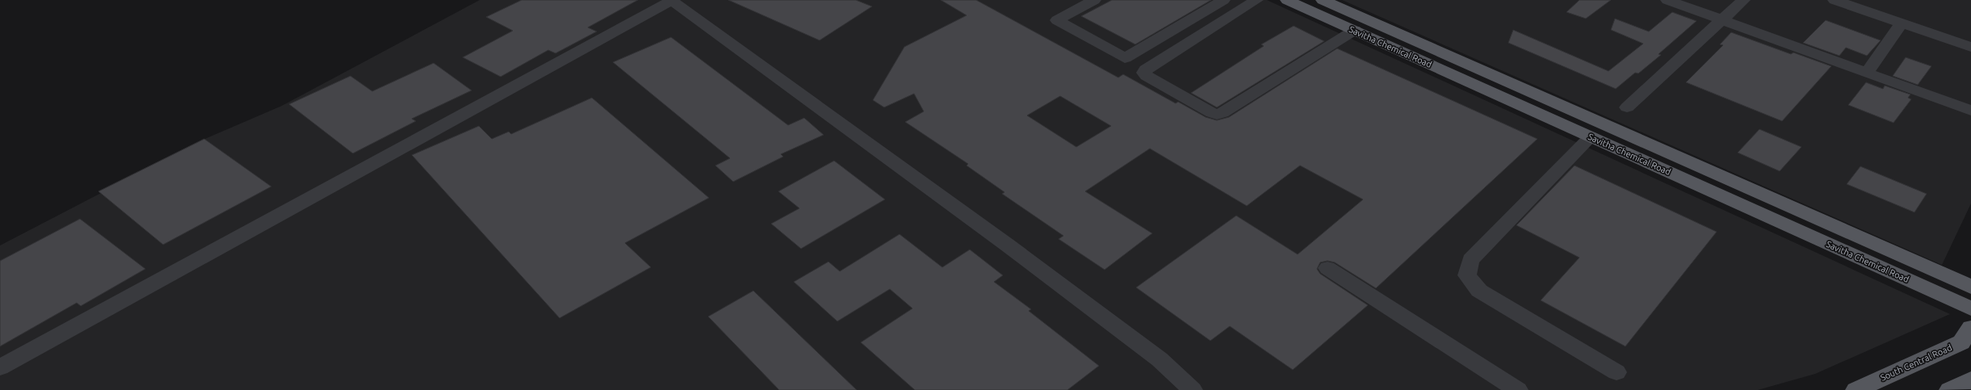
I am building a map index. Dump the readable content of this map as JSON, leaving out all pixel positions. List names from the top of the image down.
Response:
{
  "streets": {
    "main road": ["Savitha Chemical Road", "South Central Road"]
  }
}
